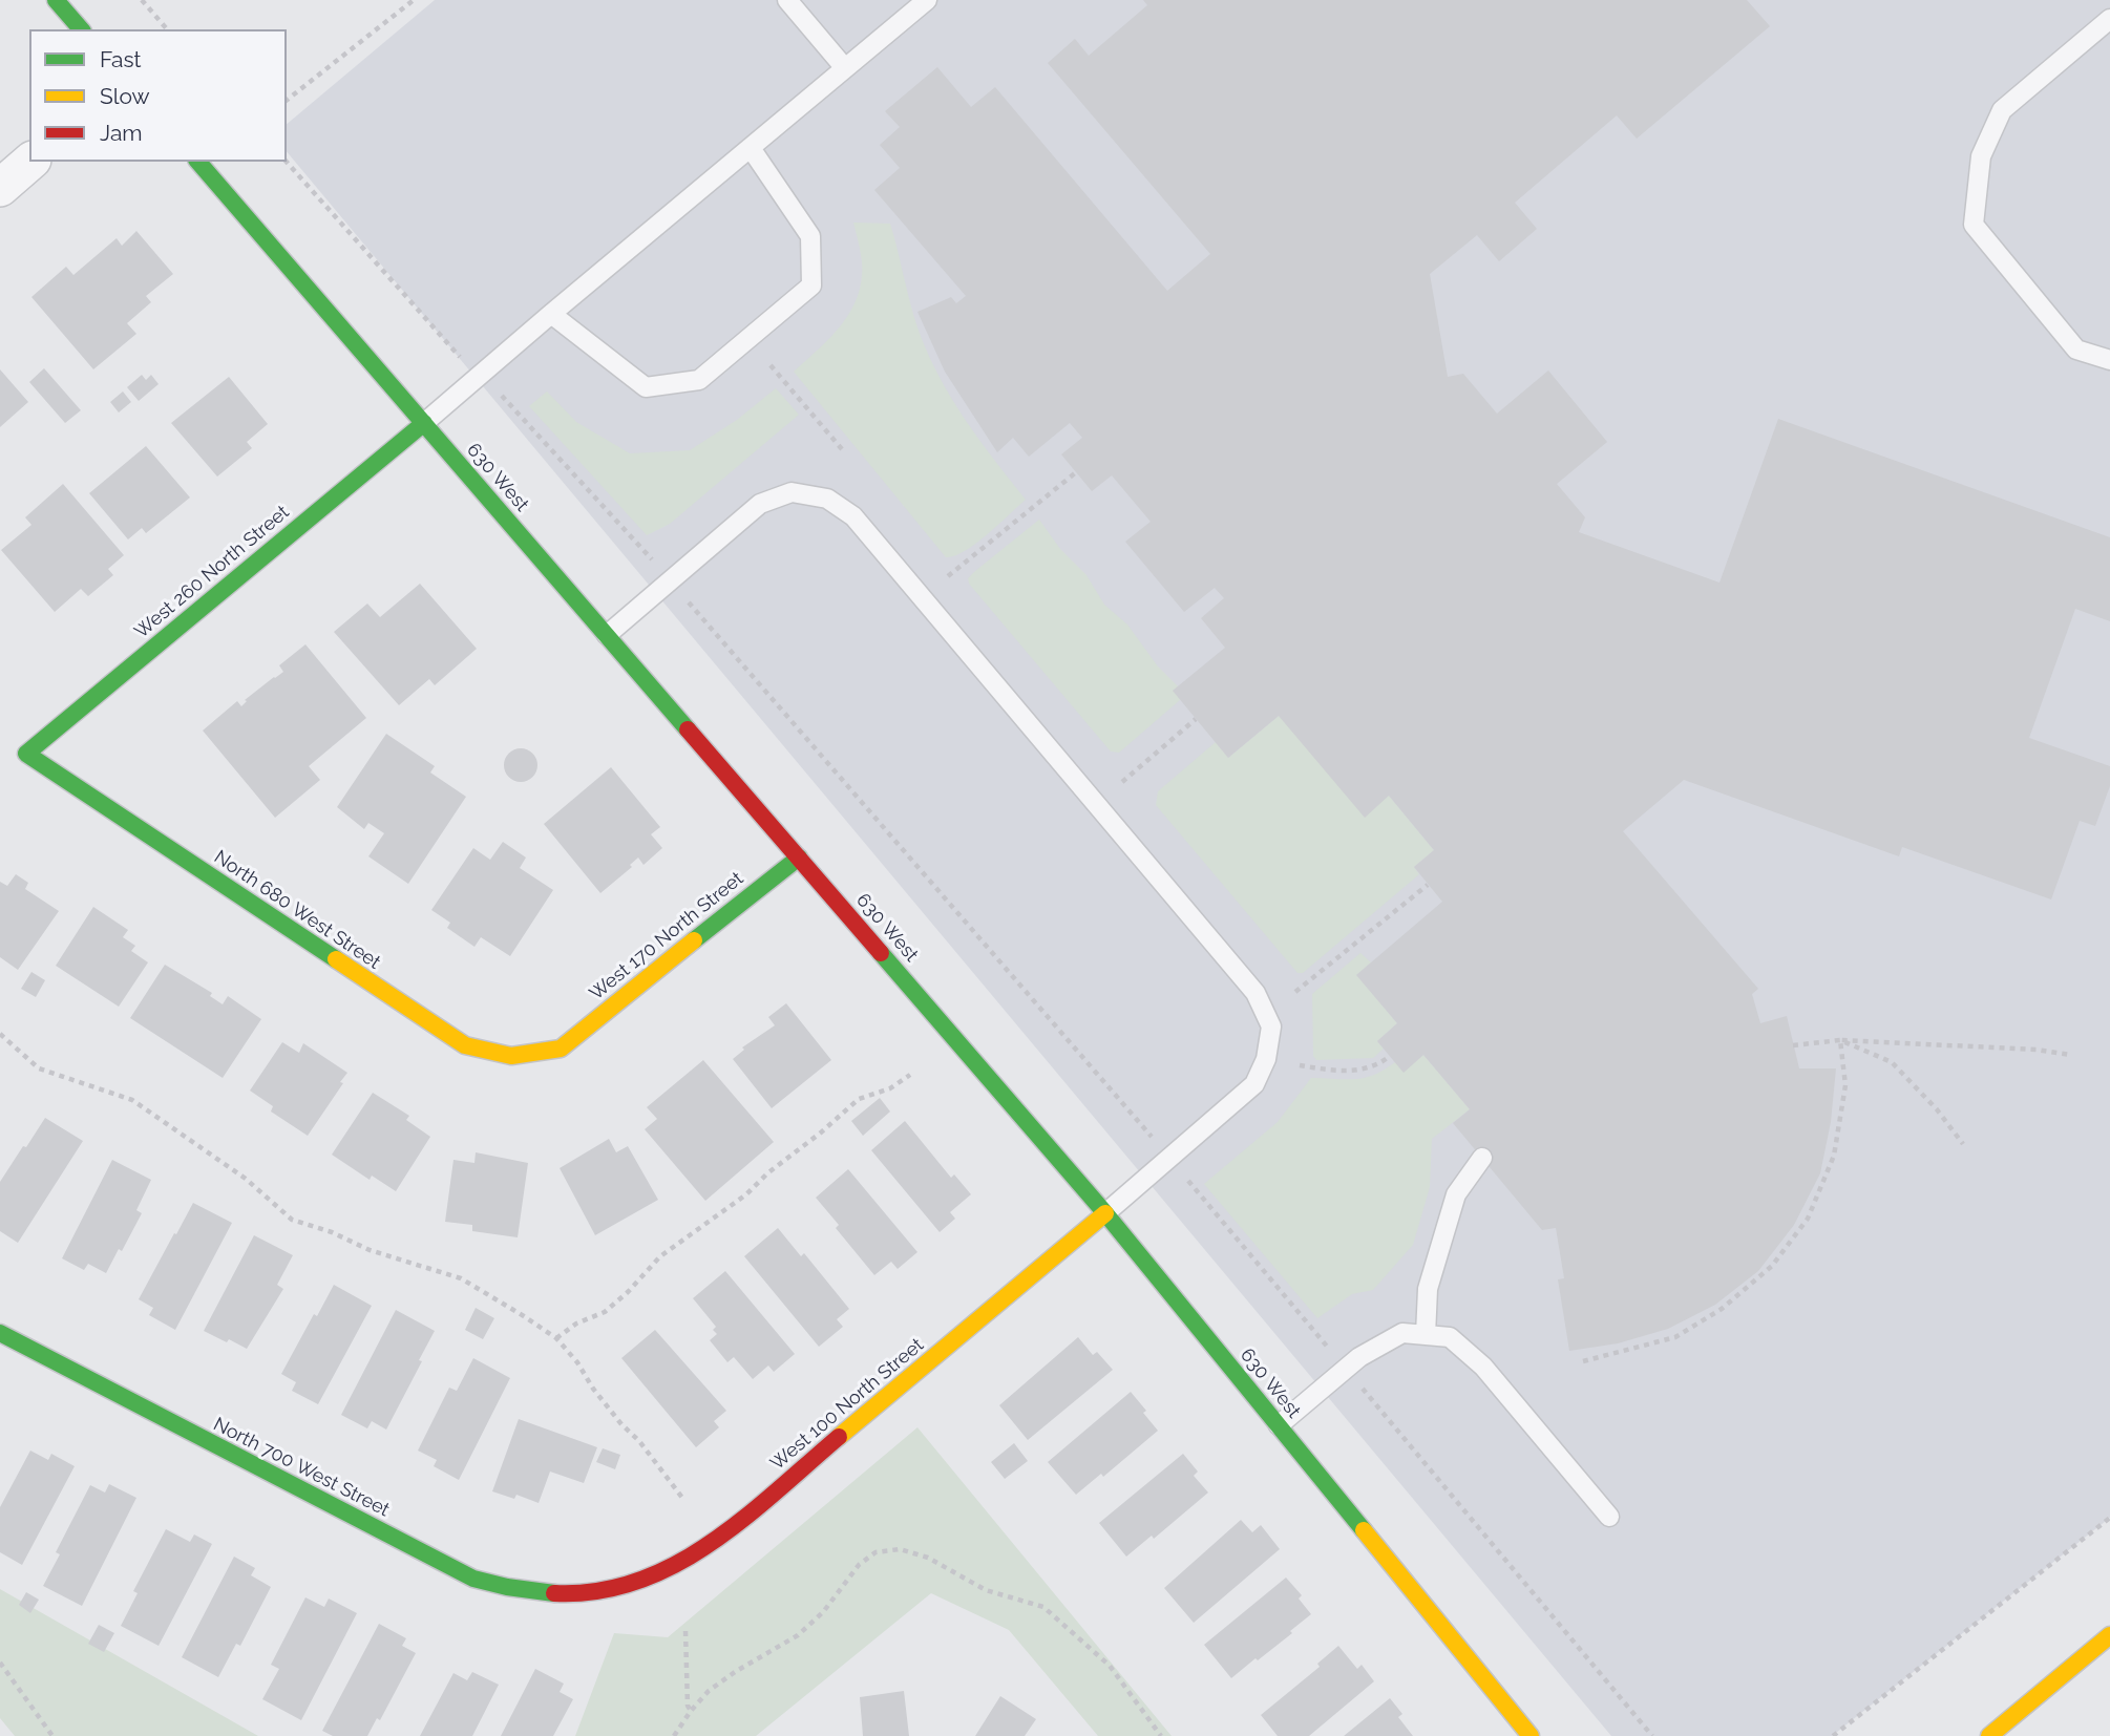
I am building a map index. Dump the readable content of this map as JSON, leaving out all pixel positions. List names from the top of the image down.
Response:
{
  "streets": {
    "street": [
      "630 West",
      "West 260 North Street",
      "North 680 West Street",
      "West 170 North Street",
      "West 100 North Street",
      "North 700 West Street"
    ]
  },
  "crossings": [
    ["630 West", "West 260 North Street"],
    ["630 West", "West 170 North Street"],
    ["630 West", "West 100 North Street"],
    ["West 260 North Street", "North 680 West Street"],
    ["North 680 West Street", "West 170 North Street"],
    ["West 100 North Street", "North 700 West Street"]
  ],
  "legend": ["Fast", "Slow", "Jam"]
}
